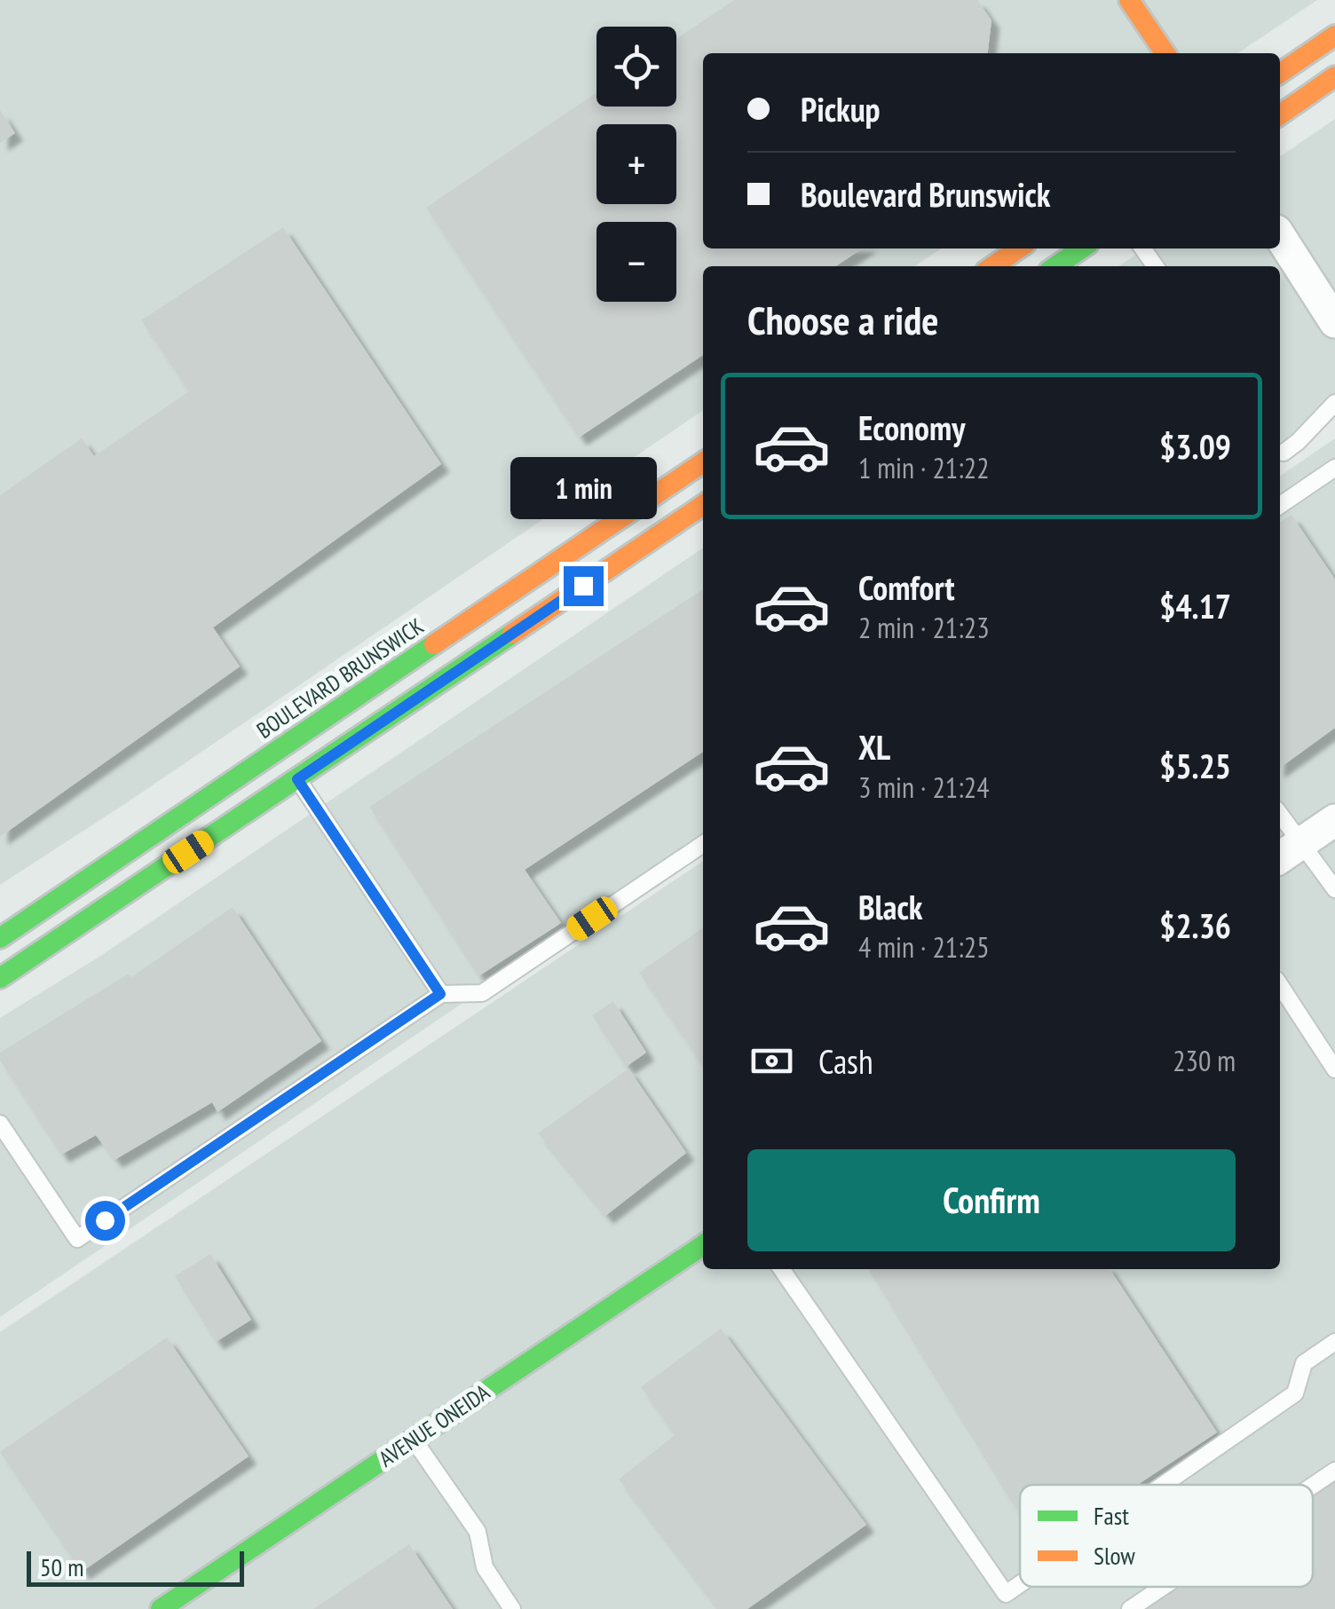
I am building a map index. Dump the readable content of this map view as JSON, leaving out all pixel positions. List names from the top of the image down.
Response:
{
  "streets": {
    "street": ["BOULEVARD BRUNSWICK", "AVENUE ONEIDA"]
  },
  "legend": ["Fast", "Slow"],
  "scale_bar": "50 m",
  "page": {
    "map_buttons": ["+", "−"],
    "banner": ["Pickup", "Boulevard Brunswick"],
    "heading": "Choose a ride",
    "list": [
      {
        "name": "Economy",
        "note": "1 min · 21:22",
        "value": "$3.09"
      },
      {
        "name": "Comfort",
        "note": "2 min · 21:23",
        "value": "$4.17"
      },
      {
        "name": "XL",
        "note": "3 min · 21:24",
        "value": "$5.25"
      },
      {
        "name": "Black",
        "note": "4 min · 21:25",
        "value": "$2.36"
      }
    ],
    "bubble": "1 min",
    "pay": ["Cash", "230 m"],
    "buttons": "Confirm",
    "scale": "50 m"
  }
}
